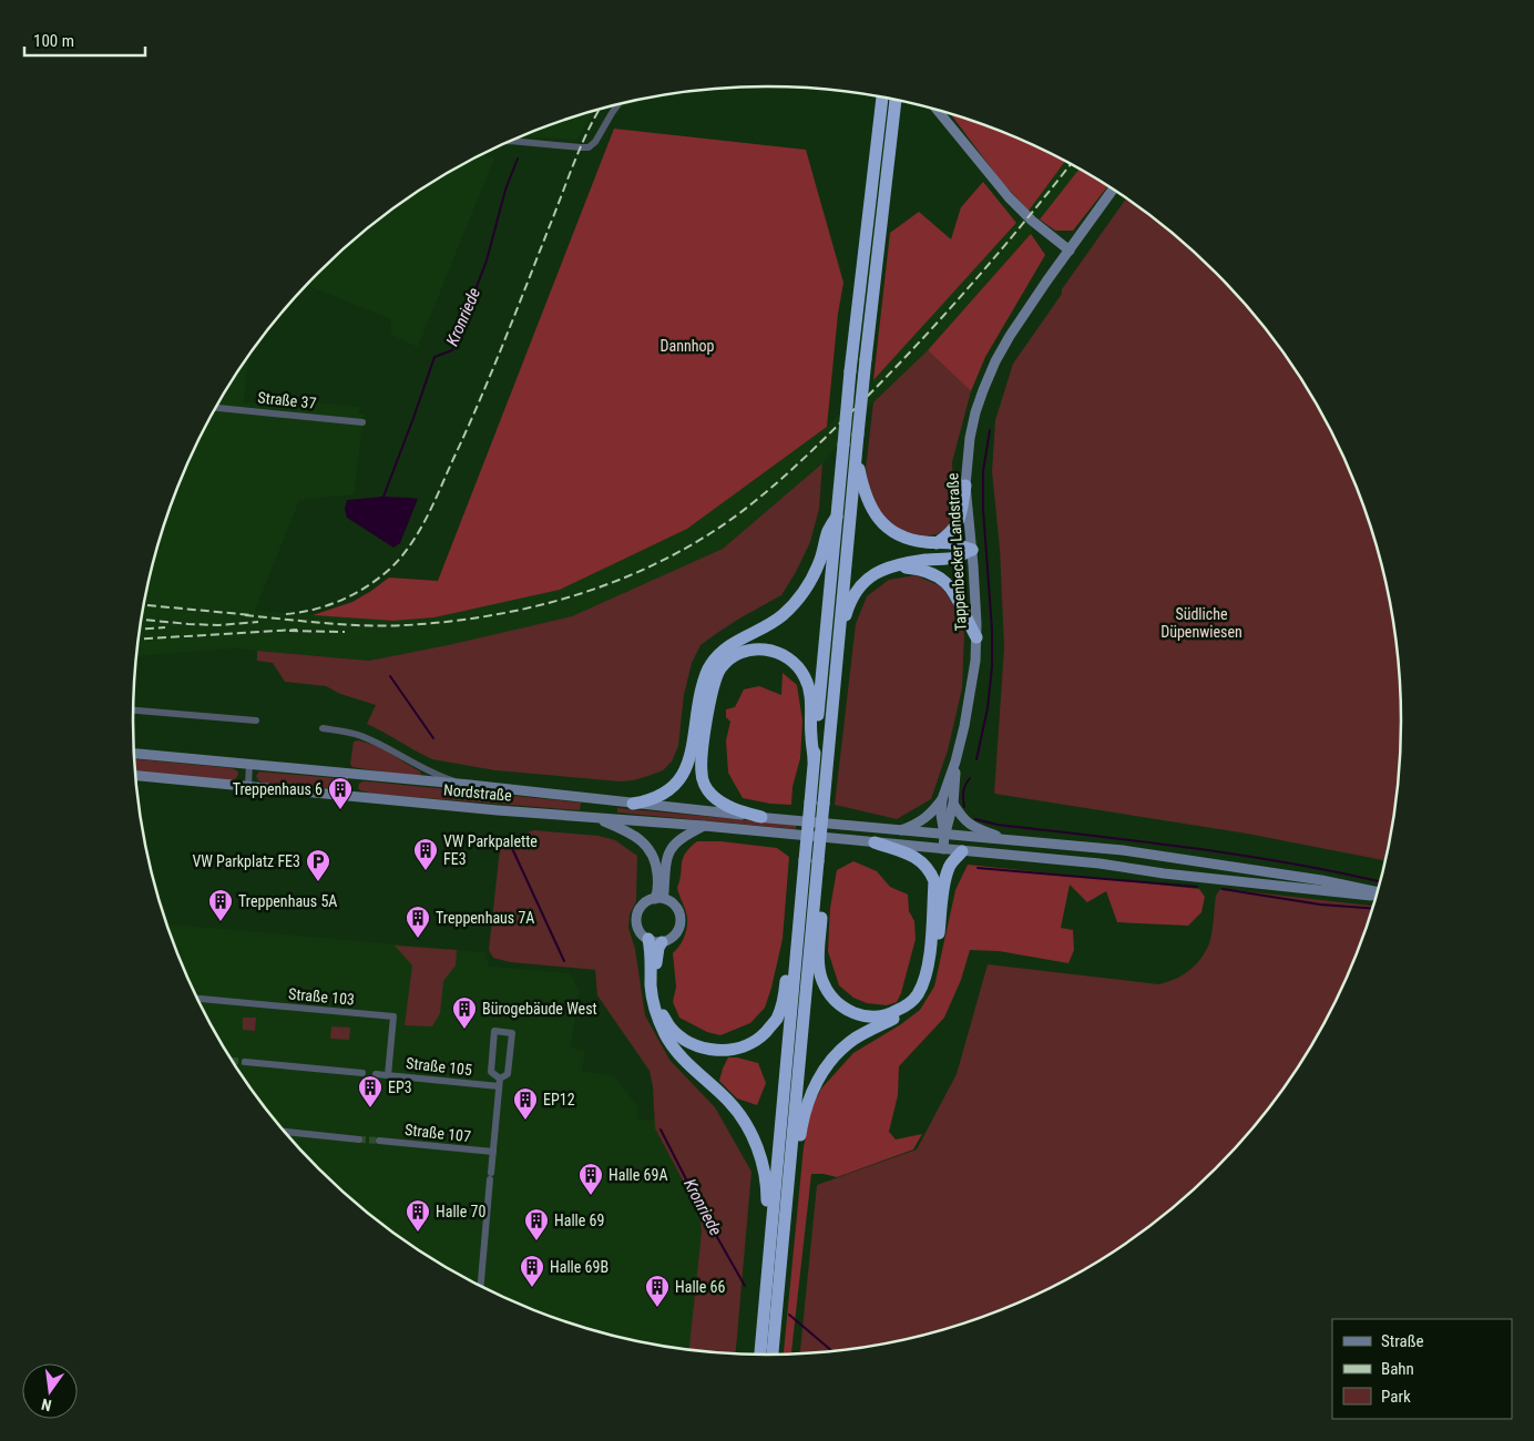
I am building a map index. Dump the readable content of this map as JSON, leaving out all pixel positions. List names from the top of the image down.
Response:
{
  "streets": {
    "street": [
      "Straße 37",
      "Tappenbecker Landstraße",
      "Nordstraße",
      "Straße 103",
      "Straße 105",
      "Straße 107"
    ]
  },
  "crossings": [
    ["Tappenbecker Landstraße", "Nordstraße"],
    ["Straße 103", "Straße 105"]
  ],
  "water": ["Kronriede"],
  "parks": ["Dannhop", "Südliche Düpenwiesen"],
  "places": {
    "building": [
      "Treppenhaus 6",
      "VW Parkpalette FE3",
      "Treppenhaus 5A",
      "Treppenhaus 7A",
      "Bürogebäude West",
      "EP3",
      "EP12",
      "Halle 69A",
      "Halle 70",
      "Halle 69",
      "Halle 69B",
      "Halle 66"
    ],
    "parking": ["VW Parkplatz FE3"]
  },
  "legend": ["Straße", "Bahn", "Park"],
  "scale_bar": "100 m",
  "north": "bottom"
}
